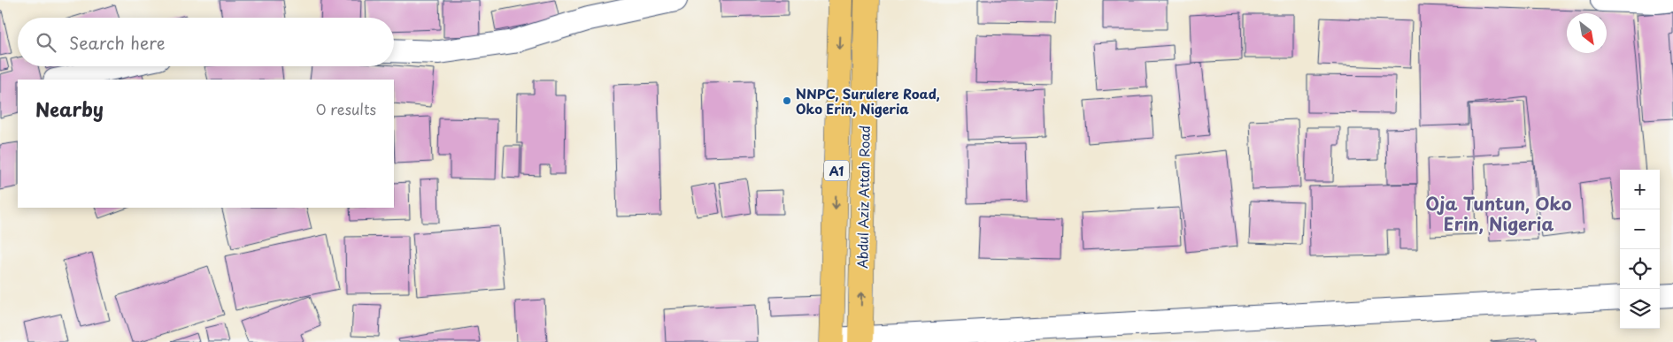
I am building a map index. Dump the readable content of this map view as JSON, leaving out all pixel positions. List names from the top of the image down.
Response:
{
  "streets": {
    "highway": ["A1", "Abdul Aziz Attah Road"]
  },
  "districts": ["Oja Tuntun, Oko Erin, Nigeria"],
  "places": ["NNPC, Surulere Road, Oko Erin, Nigeria"],
  "north": "bottom right",
  "page": {
    "search": "Search here",
    "heading": ["Nearby", "0 results"],
    "map_buttons": ["+", "−"]
  }
}
